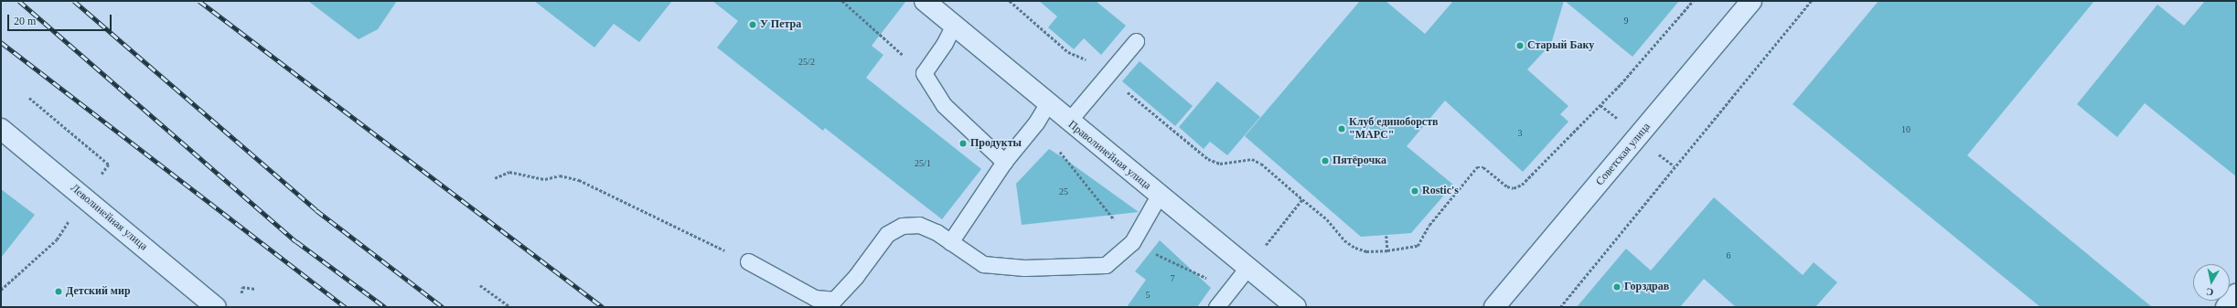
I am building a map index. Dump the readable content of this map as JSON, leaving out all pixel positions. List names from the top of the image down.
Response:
{
  "streets": {
    "main road": ["Советская улица", "Праволинейная улица", "Леволинейная улица"]
  },
  "places": [
    "У Петра",
    "Старый Баку",
    "Клуб единоборств \"МАРС\"",
    "Продукты",
    "Пятёрочка",
    "Rostic's",
    "Горздрав",
    "Детский мир"
  ],
  "house_numbers": [
    "9",
    "25/2",
    "10",
    "3",
    "25/1",
    "25",
    "6",
    "7",
    "5"
  ],
  "scale_bar": "20 m",
  "north": "bottom"
}
